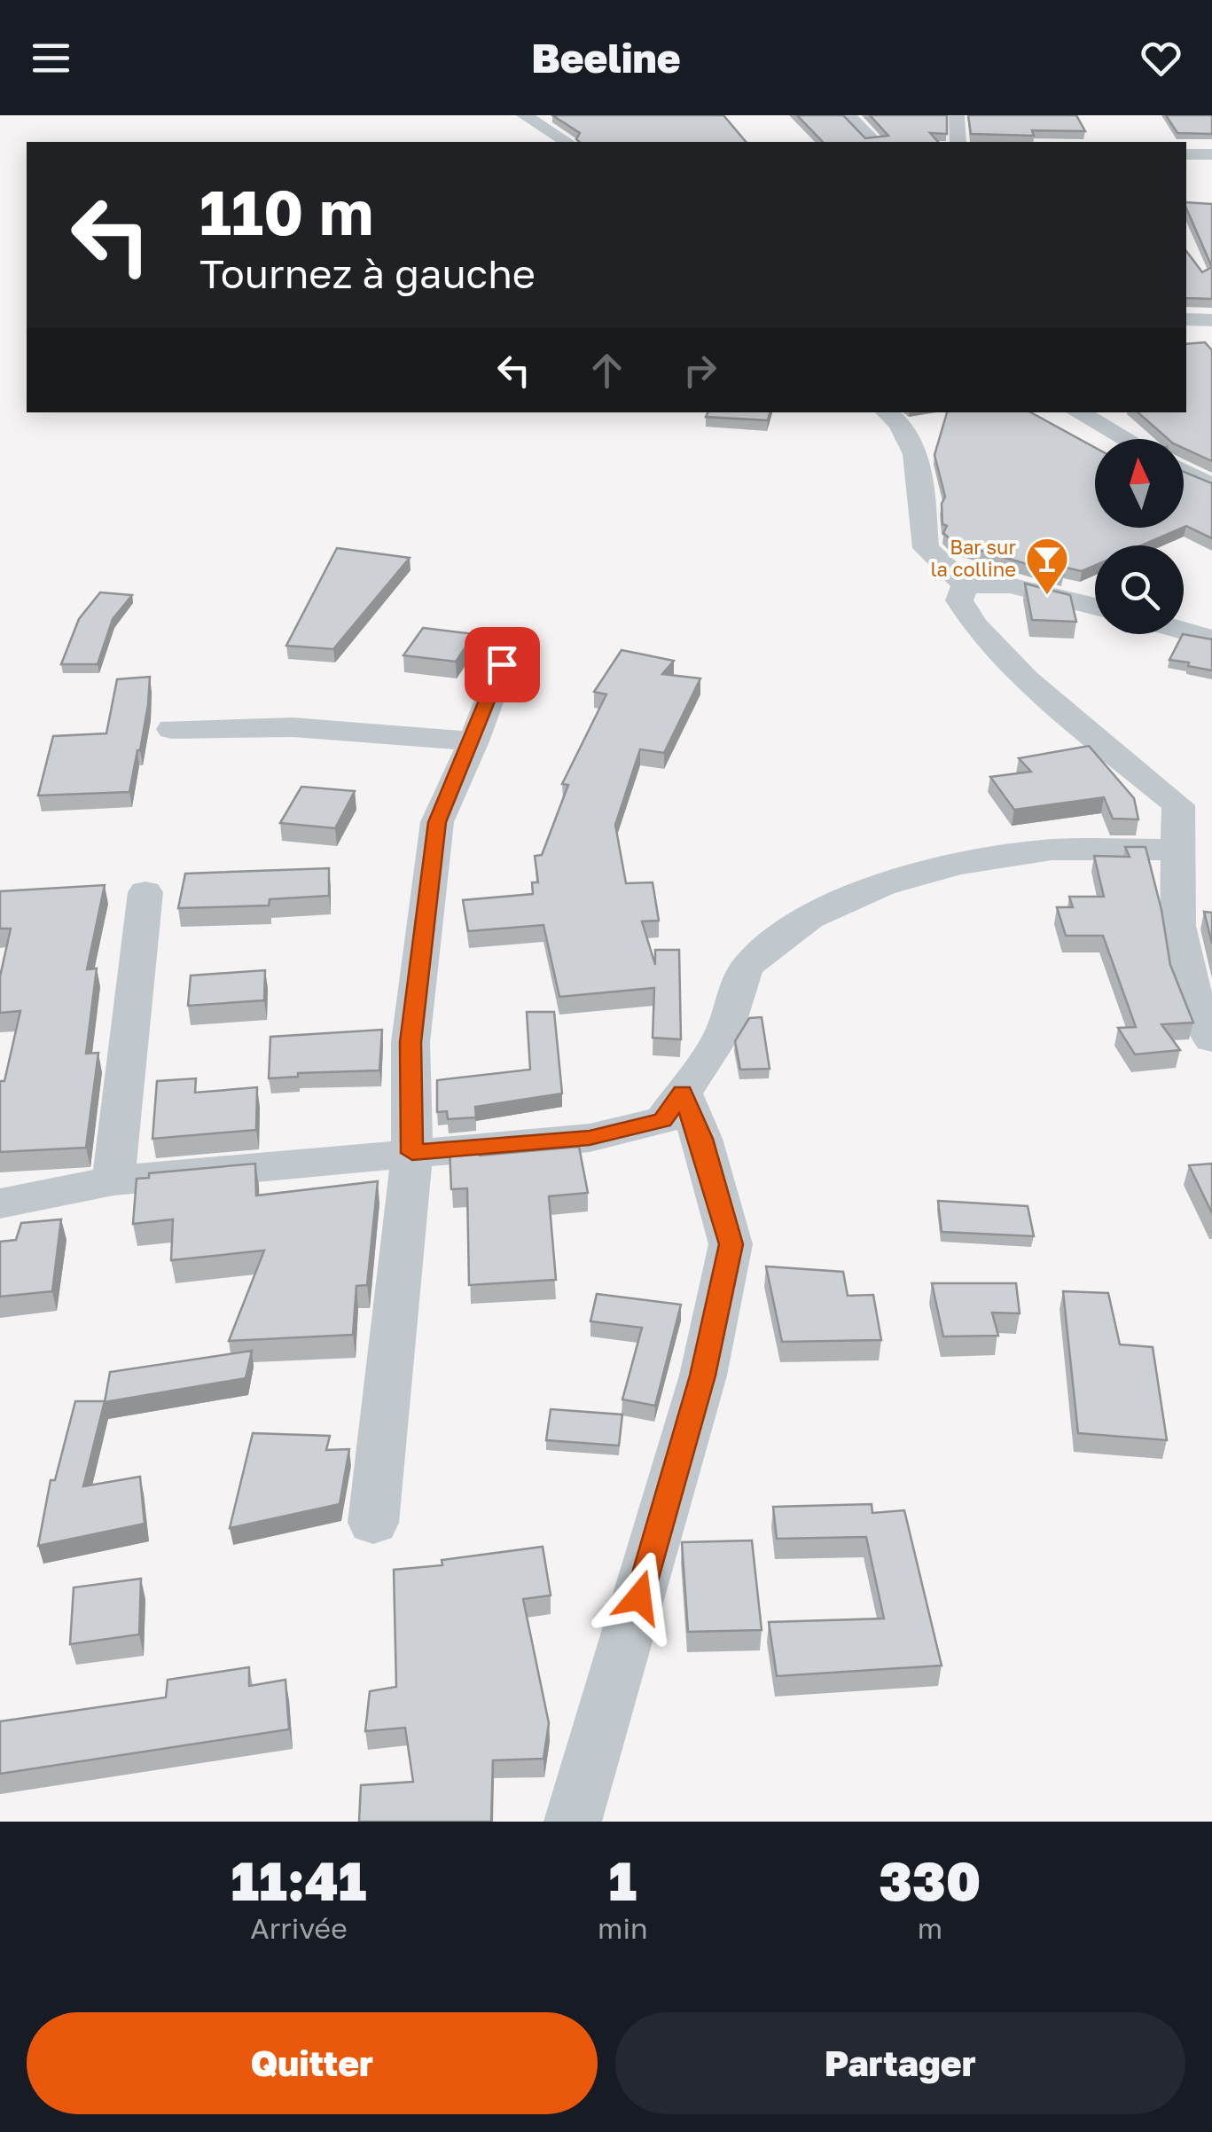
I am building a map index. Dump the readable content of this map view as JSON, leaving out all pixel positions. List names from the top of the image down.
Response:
{
  "places": {
    "bar": ["Bar sur la colline"]
  },
  "north": "top",
  "page": {
    "header": "Beeline",
    "turn": ["110 m", "Tournez à gauche"],
    "eta": [
      "11:41",
      "Arrivée",
      "1",
      "min",
      "330",
      "m"
    ],
    "buttons": ["Quitter", "Partager"]
  }
}
